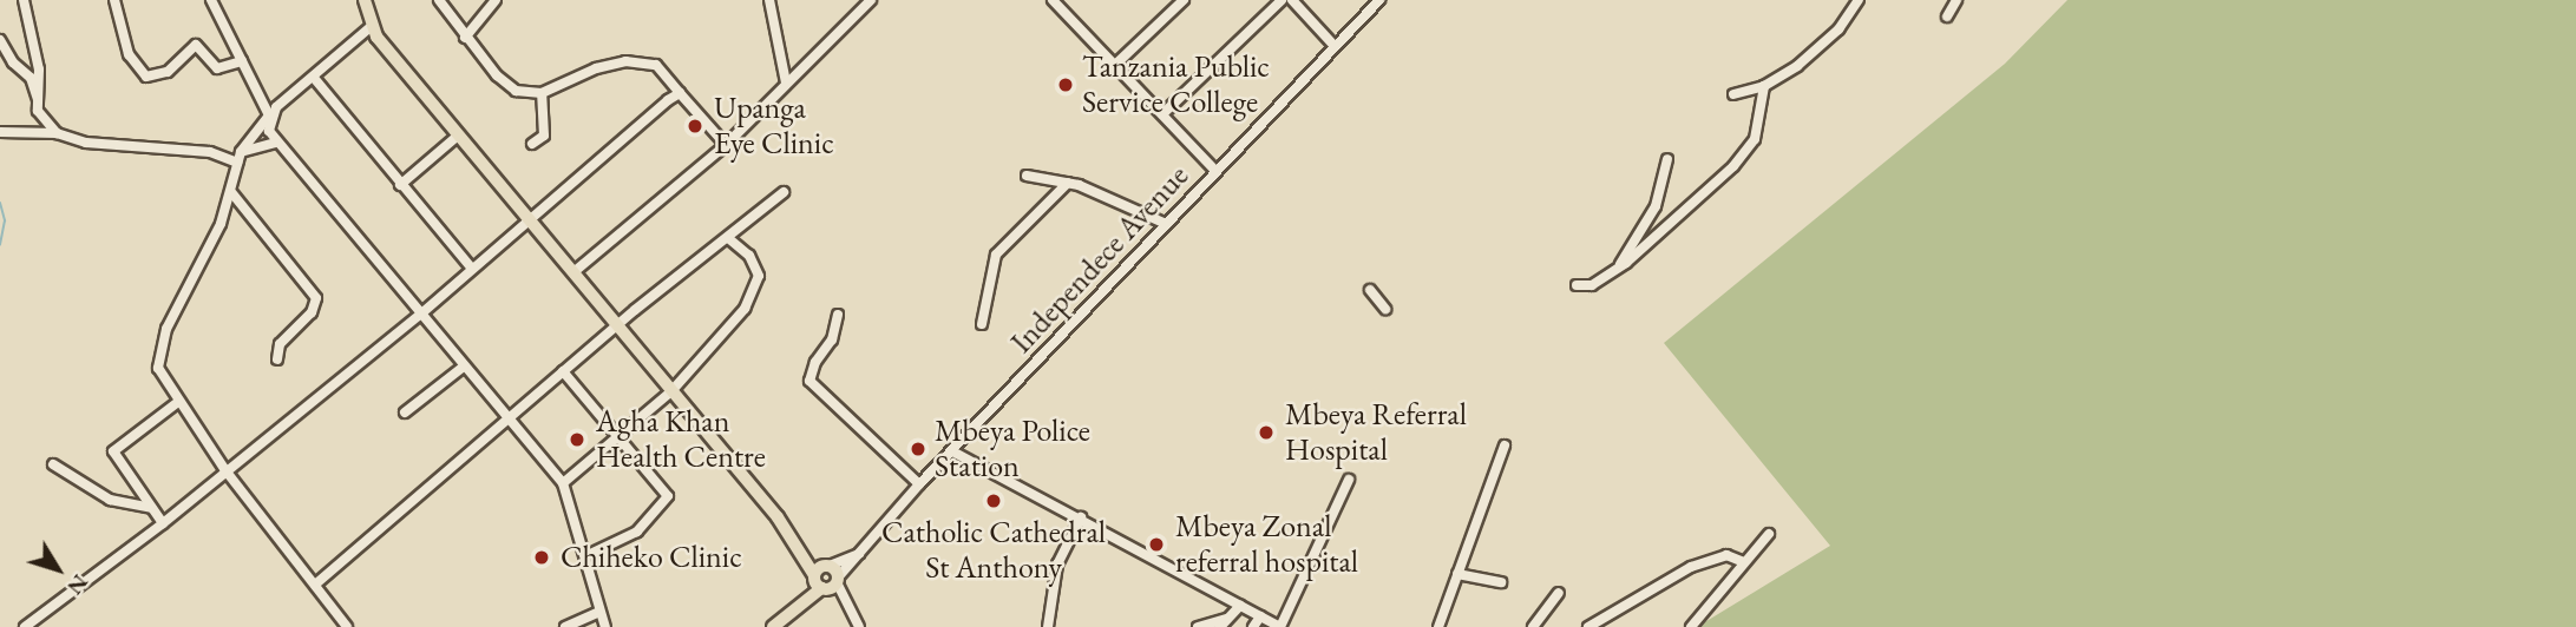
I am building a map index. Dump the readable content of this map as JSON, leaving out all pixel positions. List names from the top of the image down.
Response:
{
  "streets": {
    "street": ["Independece Avenue"]
  },
  "places": [
    "Tanzania Public Service College",
    "Upanga Eye Clinic",
    "Mbeya Referral Hospital",
    "Agha Khan Health Centre",
    "Mbeya Police Station",
    "Catholic Cathedral St Anthony",
    "Mbeya Zonal referral hospital",
    "Chiheko Clinic"
  ],
  "north": "bottom right"
}
